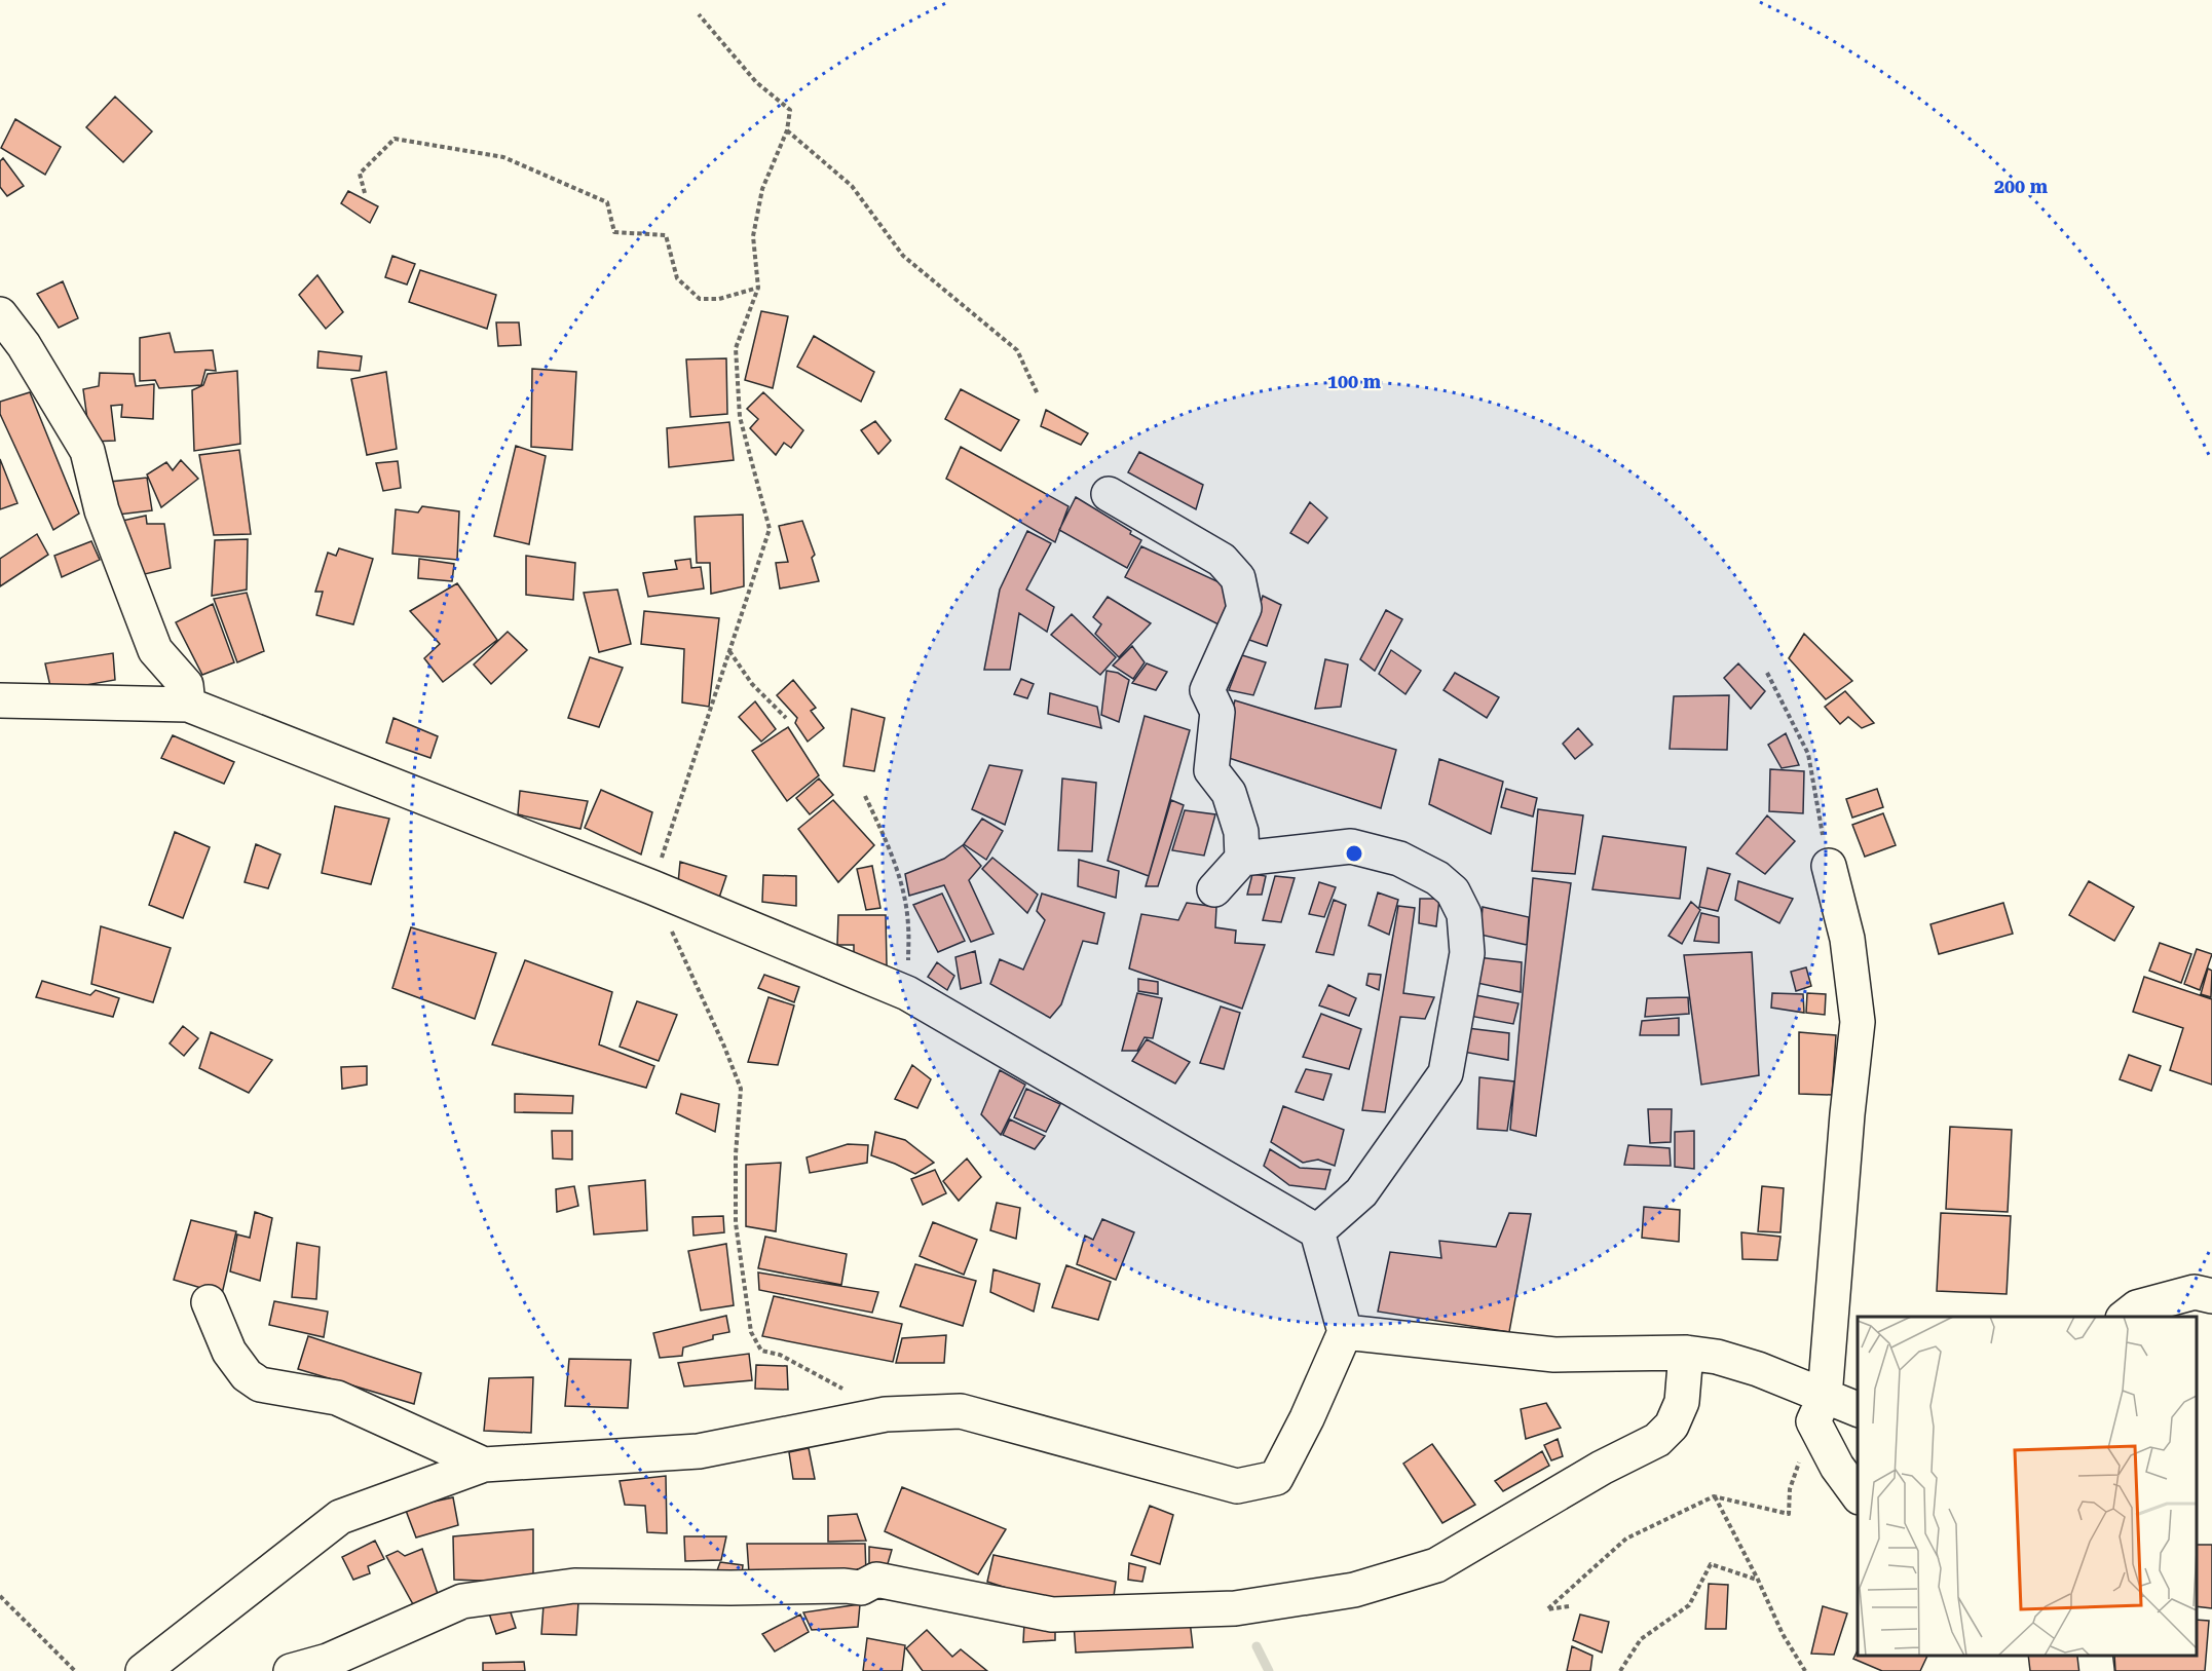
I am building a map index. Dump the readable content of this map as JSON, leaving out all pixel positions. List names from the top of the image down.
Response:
{
  "rings": ["200 m", "100 m"]
}
